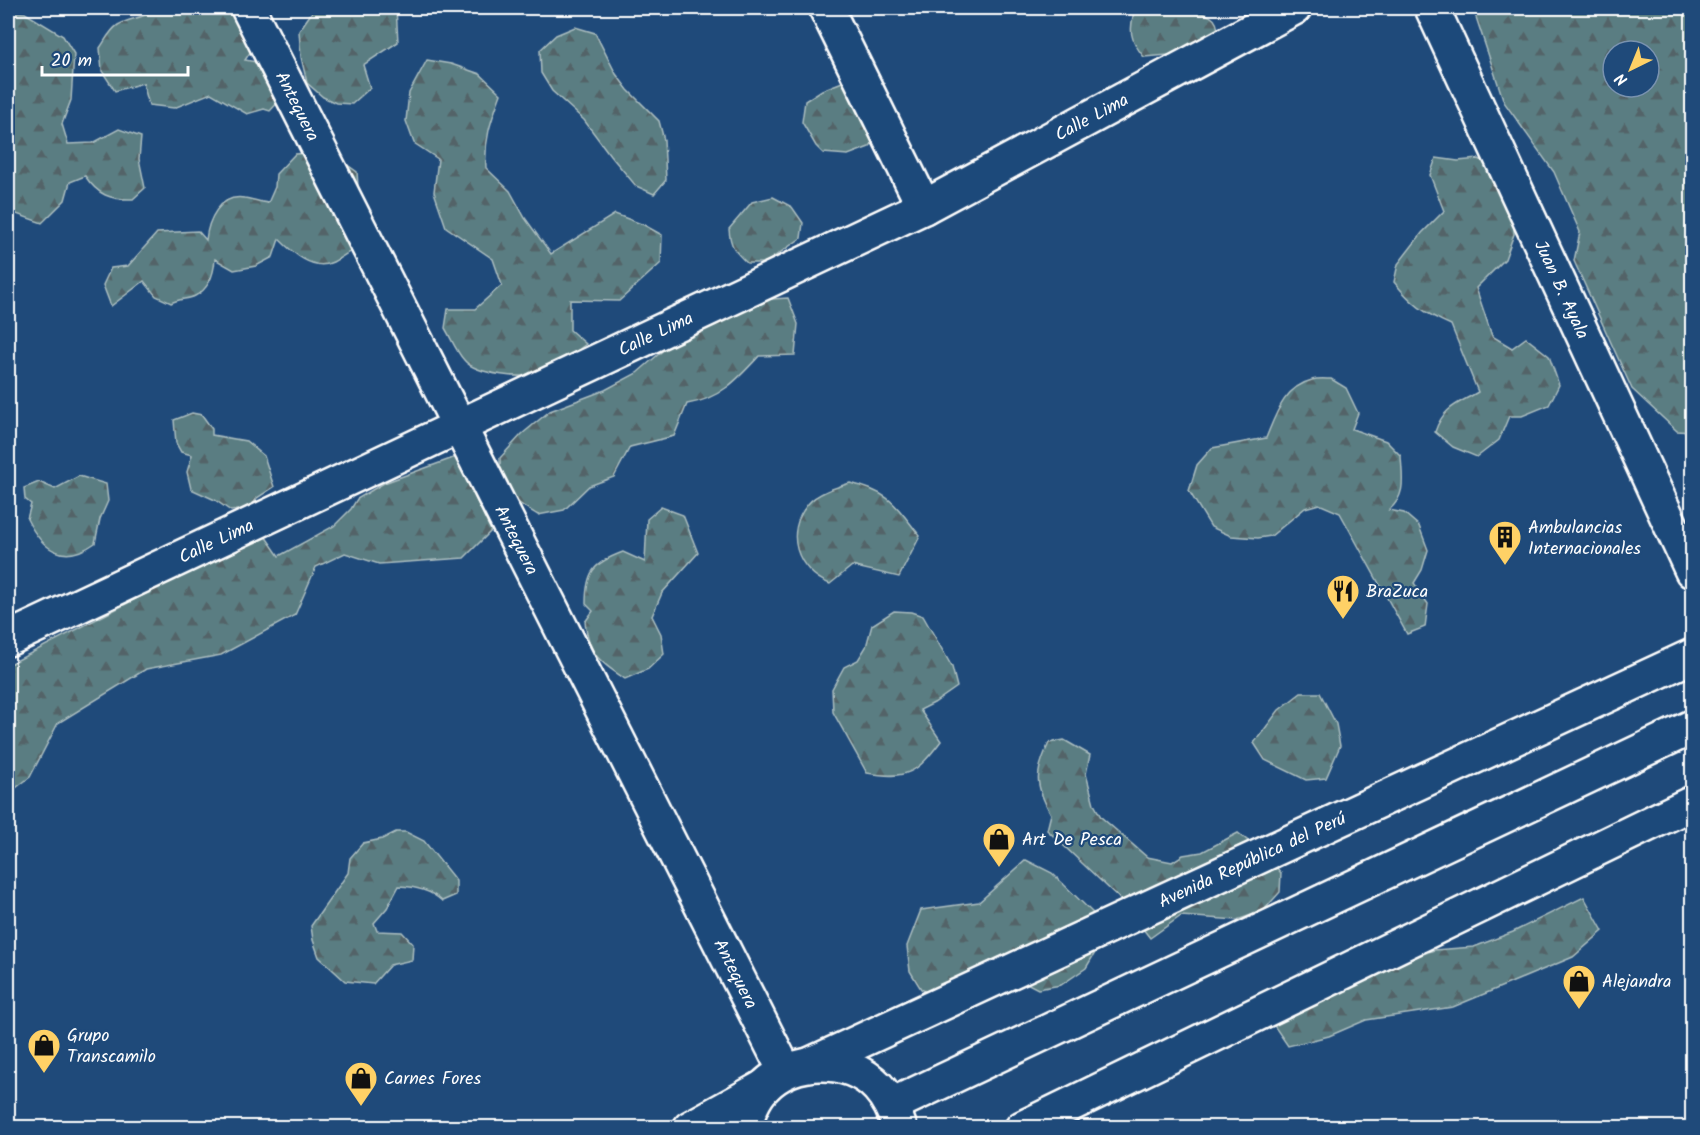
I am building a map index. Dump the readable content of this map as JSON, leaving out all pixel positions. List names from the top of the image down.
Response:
{
  "streets": {
    "main road": [
      "Antequera",
      "Calle Lima",
      "Juan B. Ayala",
      "Avenida República del Perú"
    ]
  },
  "crossings": [
    ["Antequera", "Calle Lima"],
    ["Antequera", "Avenida República del Perú"]
  ],
  "places": {
    "building": ["Ambulancias Internacionales"],
    "restaurant": ["BraZuca"],
    "shop": [
      "Art De Pesca",
      "Alejandra",
      "Grupo Transcamilo",
      "Carnes Fores"
    ]
  },
  "scale_bar": "20 m",
  "north": "bottom left"
}
